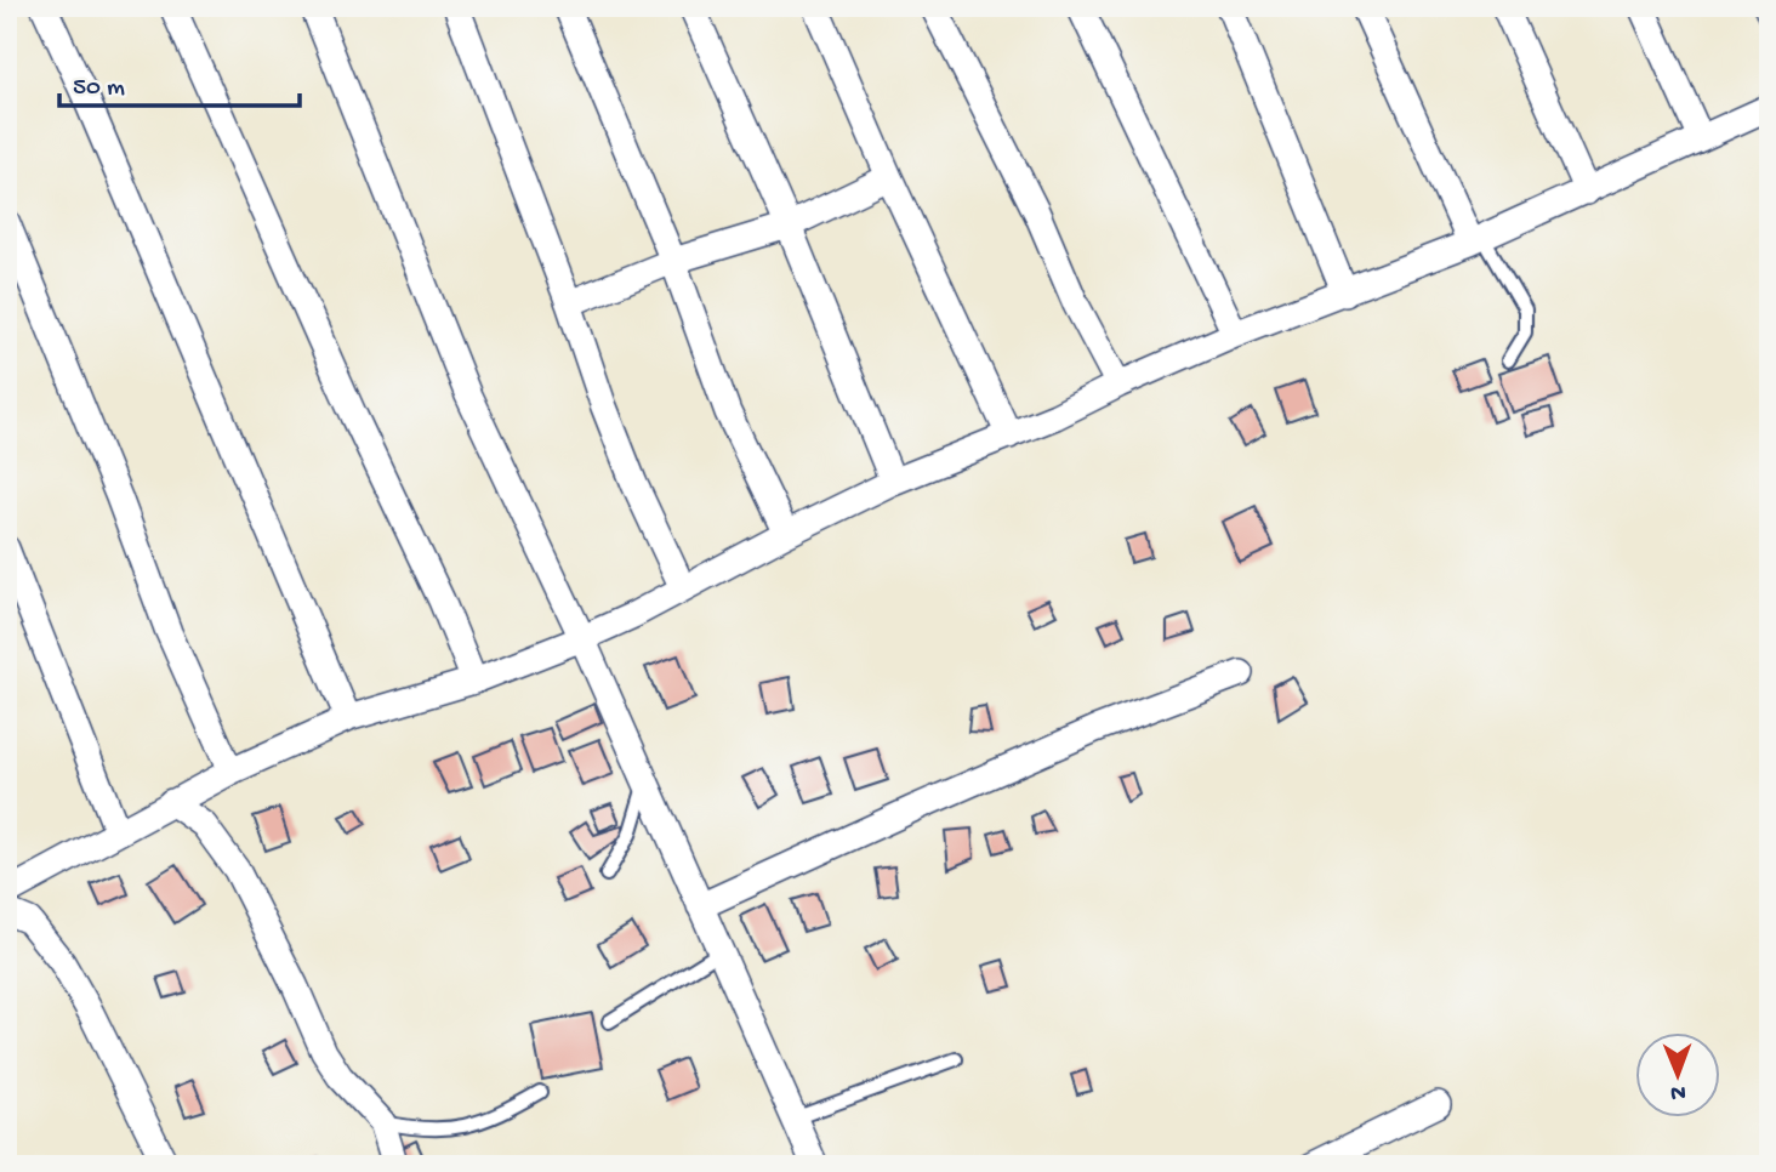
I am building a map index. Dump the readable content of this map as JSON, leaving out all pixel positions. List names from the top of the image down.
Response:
{
  "scale_bar": "50 m",
  "north": "bottom"
}
